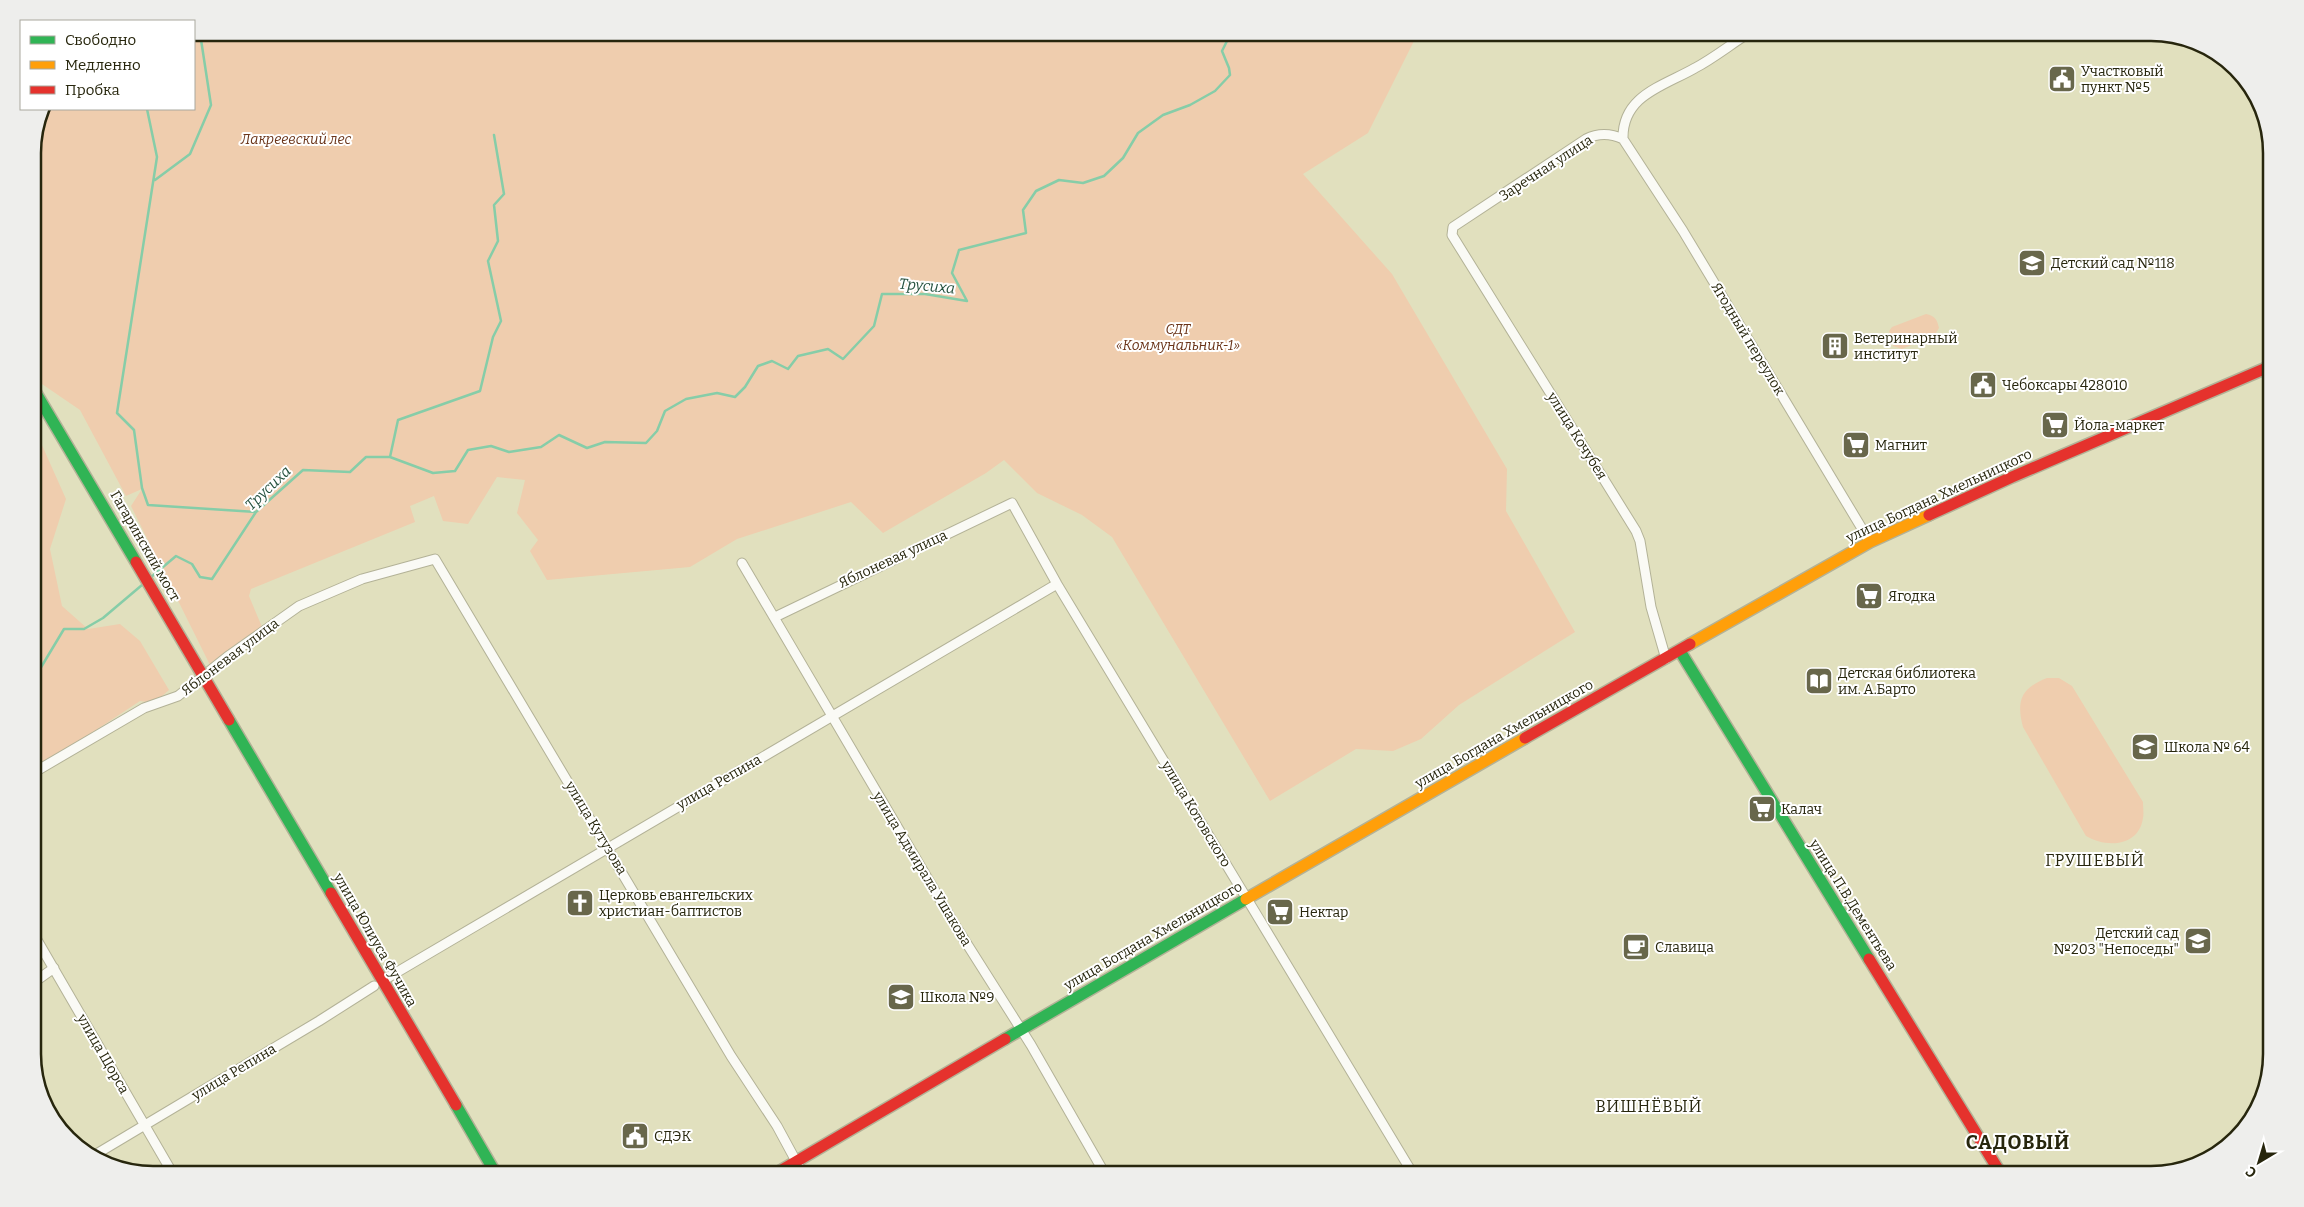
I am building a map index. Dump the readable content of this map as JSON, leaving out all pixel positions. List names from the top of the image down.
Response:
{
  "streets": {
    "main road": [
      "улица Богдана Хмельницкого",
      "Гагаринский мост",
      "улица П.В.Дементьева",
      "улица Юлиуса Фучика"
    ],
    "street": [
      "Заречная улица",
      "Ягодный переулок",
      "улица Кочубея",
      "Яблоневая улица",
      "улица Репина",
      "улица Котовского",
      "улица Кутузова",
      "улица Адмирала Ушакова",
      "улица Щорса"
    ]
  },
  "crossings": [
    ["Заречная улица", "Ягодный переулок"],
    ["Заречная улица", "улица Кочубея"],
    ["Ягодный переулок", "улица Богдана Хмельницкого"],
    ["улица Кочубея", "улица Богдана Хмельницкого"],
    ["улица Богдана Хмельницкого", "улица Котовского"],
    ["улица Богдана Хмельницкого", "улица Кутузова"],
    ["улица Богдана Хмельницкого", "улица Адмирала Ушакова"],
    ["улица Богдана Хмельницкого", "улица П.В.Дементьева"],
    ["Гагаринский мост", "улица Юлиуса Фучика"],
    ["Яблоневая улица", "улица Котовского"],
    ["Яблоневая улица", "улица Кутузова"],
    ["Яблоневая улица", "улица Адмирала Ушакова"],
    ["улица Репина", "улица Котовского"],
    ["улица Репина", "улица Кутузова"],
    ["улица Репина", "улица Адмирала Ушакова"],
    ["улица Репина", "улица Юлиуса Фучика"],
    ["улица Репина", "улица Щорса"]
  ],
  "districts": ["ГРУШЕВЫЙ", "ВИШНЁВЫЙ", "САДОВЫЙ"],
  "water": ["Трусиха"],
  "parks": ["Лакреевский лес", "СДТ «Коммунальник-1»"],
  "places": {
    "public building": ["Участковый пункт №5", "Чебоксары 428010", "СДЭК"],
    "school or university": [
      "Детский сад №118",
      "Школа № 64",
      "Детский сад №203 \"Непоседы\"",
      "Школа №9"
    ],
    "building": ["Ветеринарный институт"],
    "supermarket": [
      "Йола-маркет",
      "Магнит",
      "Ягодка",
      "Калач",
      "Нектар"
    ],
    "library": ["Детская библиотека им. А.Барто"],
    "church": ["Церковь евангельских христиан-баптистов"],
    "cafe": ["Славица"]
  },
  "legend": ["Свободно", "Медленно", "Пробка"],
  "north": "bottom left"
}
